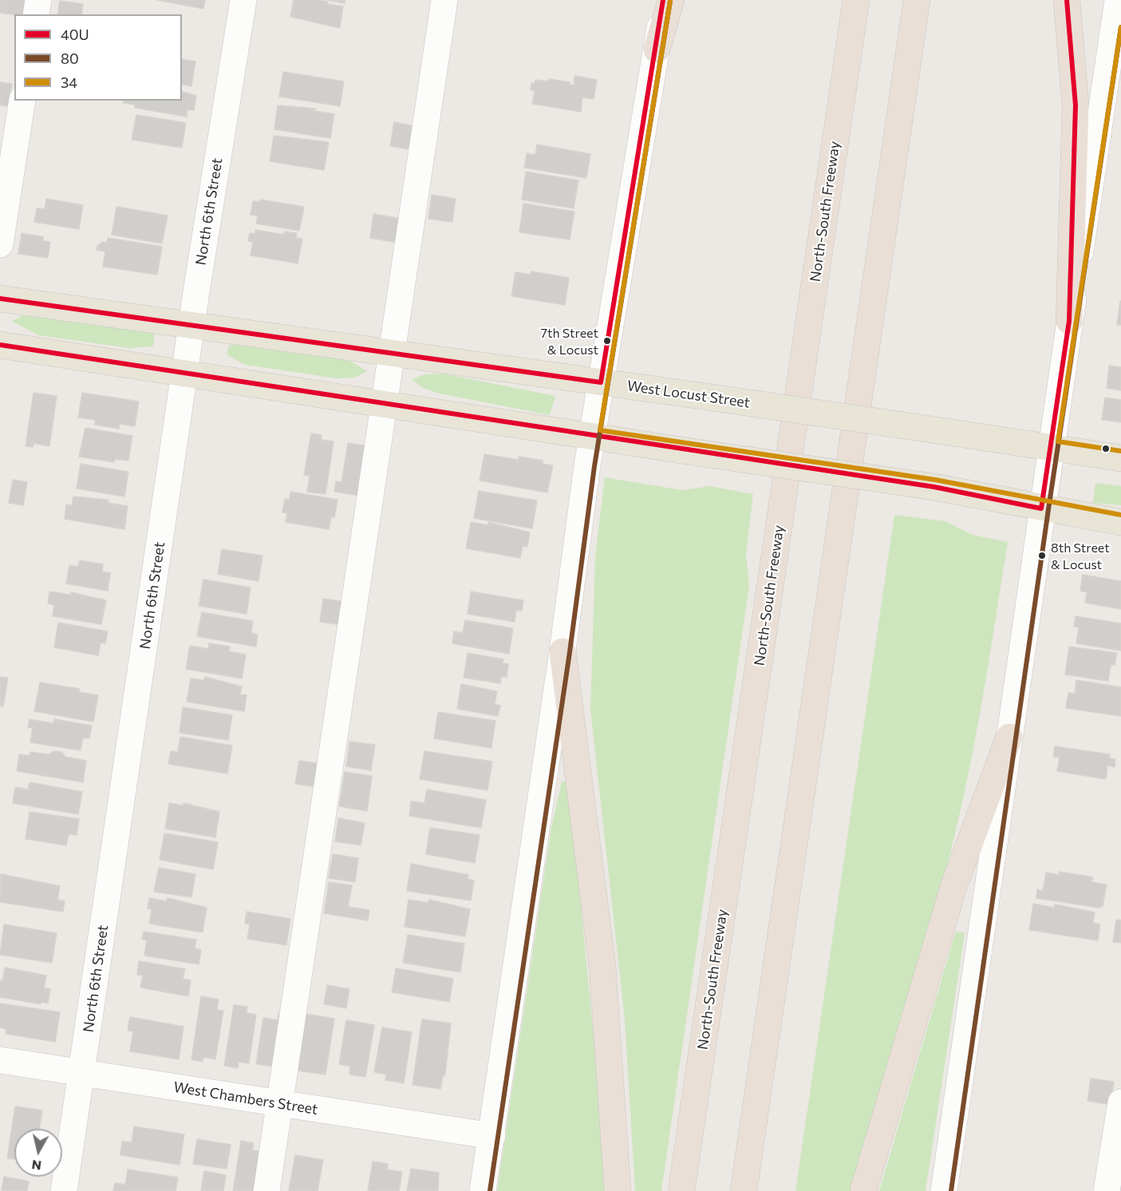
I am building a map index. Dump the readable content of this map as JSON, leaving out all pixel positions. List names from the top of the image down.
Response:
{
  "streets": {
    "highway": ["North-South Freeway"],
    "main road": ["West Locust Street"],
    "street": ["North 6th Street", "West Chambers Street"]
  },
  "crossings": [
    ["North 6th Street", "West Locust Street"],
    ["North 6th Street", "West Chambers Street"]
  ],
  "places": ["7th Street & Locust", "8th Street & Locust"],
  "lines": ["transit line 40U", "transit line 80", "transit line 34"],
  "legend": ["40U", "80", "34"],
  "north": "bottom"
}
